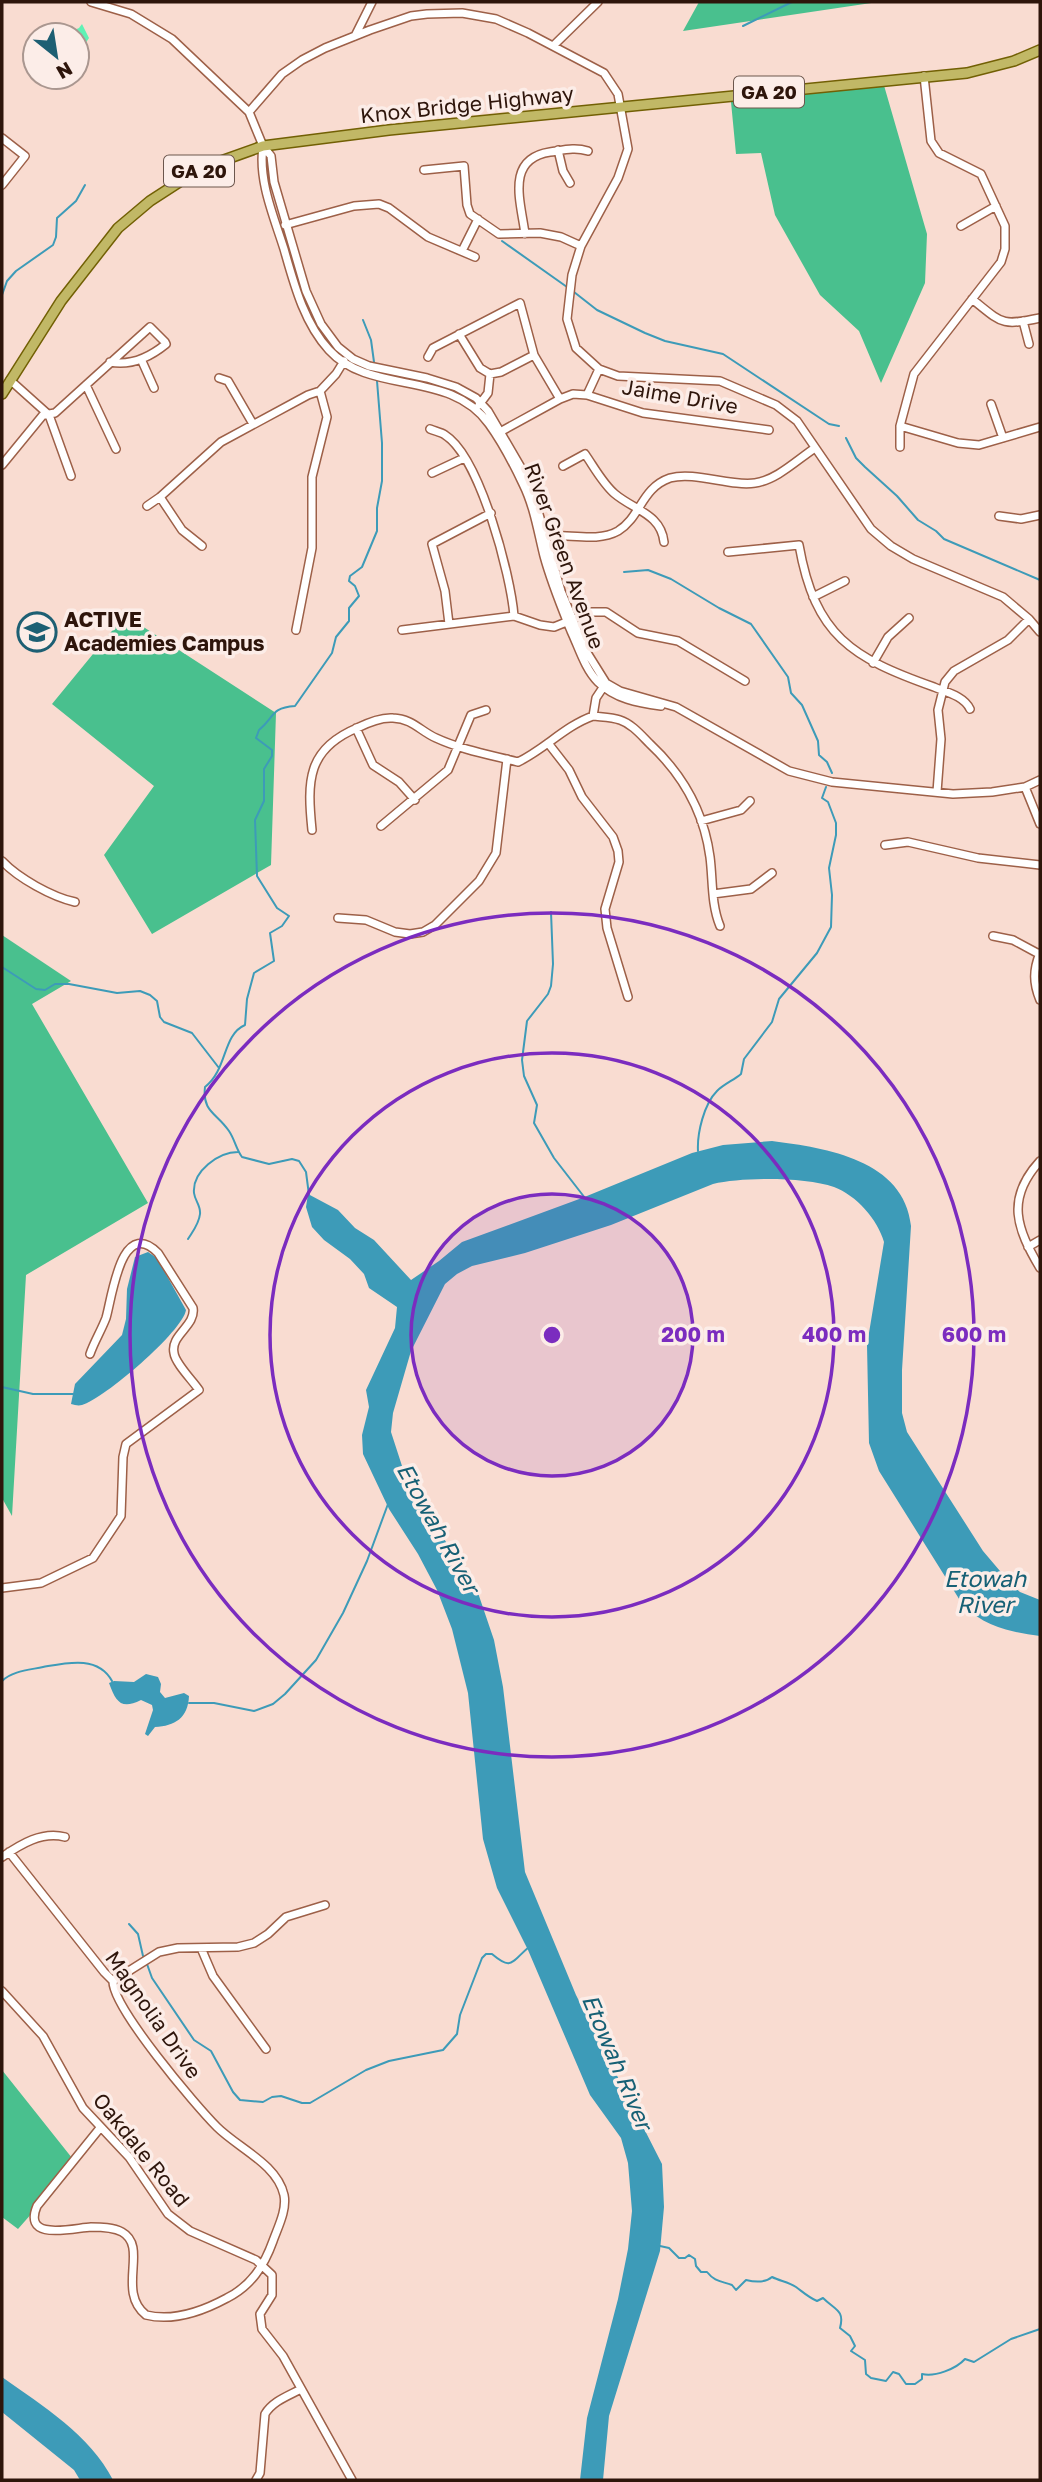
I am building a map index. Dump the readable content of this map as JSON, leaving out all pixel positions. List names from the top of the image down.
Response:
{
  "streets": {
    "main road": ["GA 20", "Knox Bridge Highway"],
    "street": [
      "Jaime Drive",
      "River Green Avenue",
      "Magnolia Drive",
      "Oakdale Road"
    ]
  },
  "crossings": [
    ["Knox Bridge Highway", "River Green Avenue"],
    ["Jaime Drive", "River Green Avenue"],
    ["Magnolia Drive", "Oakdale Road"]
  ],
  "water": ["Etowah River"],
  "places": {
    "school or university": ["ACTIVE Academies Campus"]
  },
  "north": "bottom right",
  "rings": ["200 m", "400 m", "600 m"]
}
